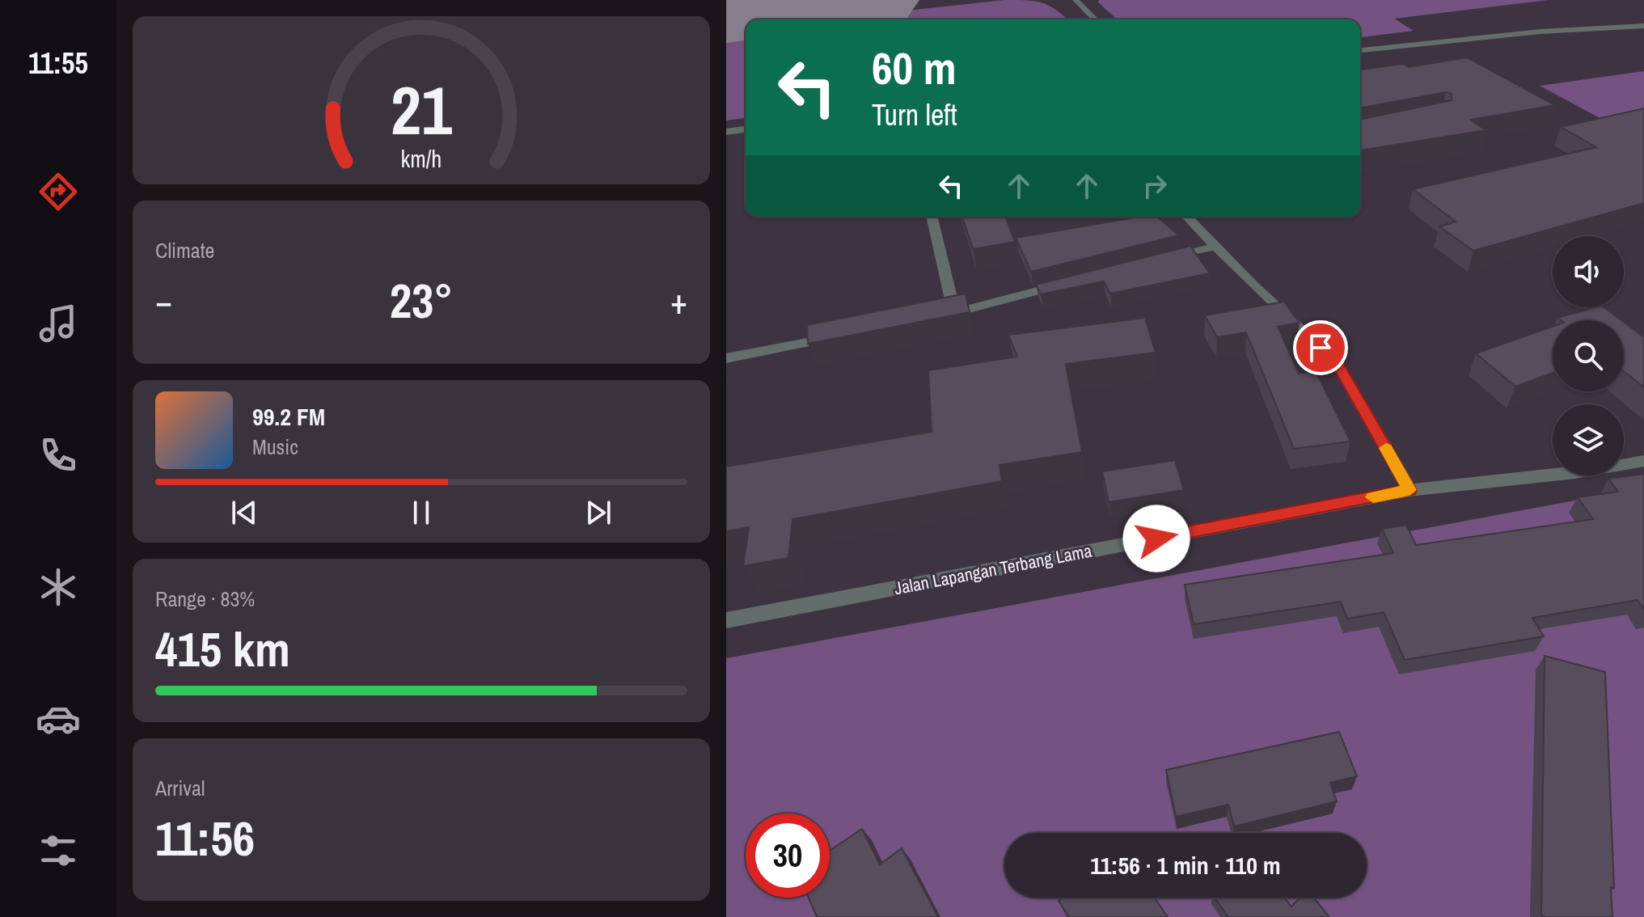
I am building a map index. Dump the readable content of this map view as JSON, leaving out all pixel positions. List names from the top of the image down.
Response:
{
  "streets": {
    "street": ["Jalan Lapangan Terbang Lama"]
  },
  "page": {
    "tabs": "11:55",
    "turn": ["60 m", "Turn left"],
    "tile": [
      "Climate",
      ["Range · 83%", "415 km"],
      ["Arrival", "11:56"]
    ],
    "heat": ["−", "23°", "+"],
    "song": ["99.2 FM", "Music"],
    "limit": "30",
    "trip": "11:56 · 1 min · 110 m",
    "gauge": ["21", "km/h"]
  }
}
